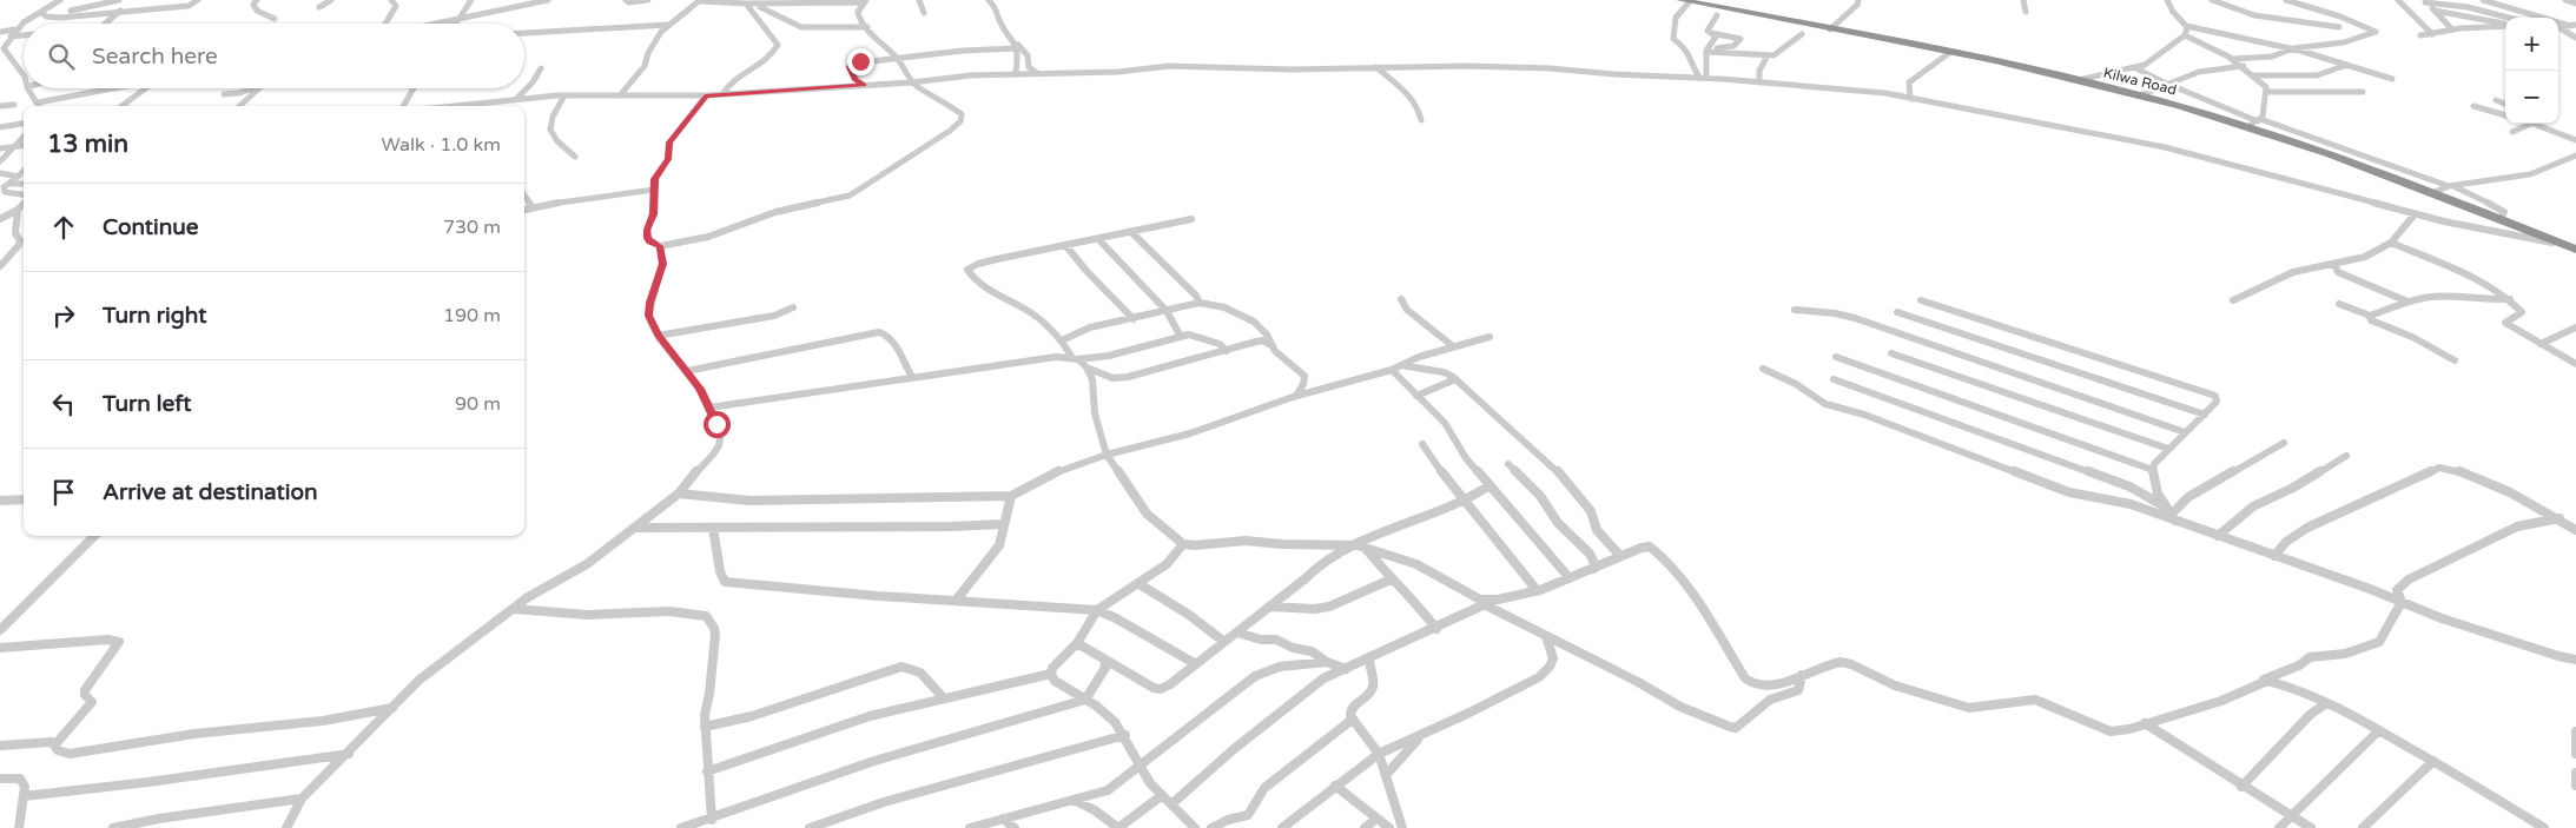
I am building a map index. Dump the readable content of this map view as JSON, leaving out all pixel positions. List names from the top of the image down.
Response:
{
  "streets": {
    "highway": ["Kilwa Road"]
  },
  "page": {
    "map_buttons": ["+", "−"],
    "search": "Search here",
    "heading": ["13 min", "Walk · 1.0 km"],
    "list": [
      ["Continue", "730 m"],
      ["Turn right", "190 m"],
      ["Turn left", "90 m"],
      "Arrive at destination"
    ]
  }
}
